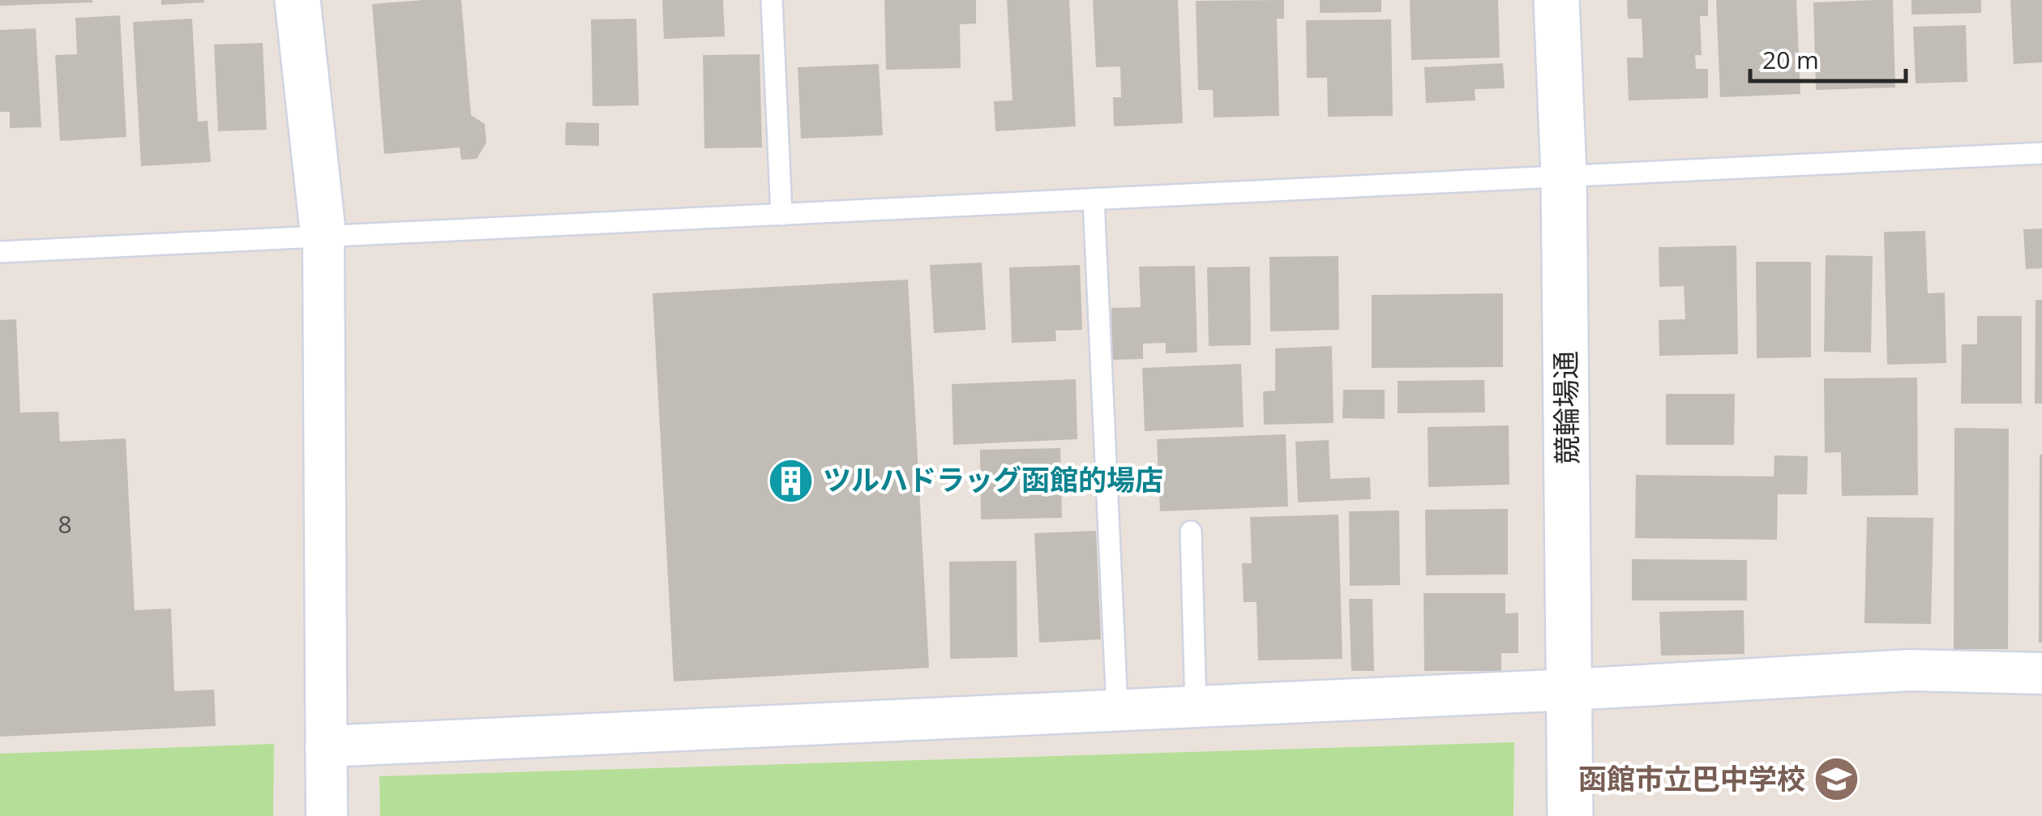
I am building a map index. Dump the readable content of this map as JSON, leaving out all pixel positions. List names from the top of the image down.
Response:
{
  "streets": {
    "street": ["競輪場通"]
  },
  "places": {
    "building": ["ツルハドラッグ函館的場店"],
    "school or university": ["函館市立巴中学校"]
  },
  "house_numbers": ["8"],
  "scale_bar": "20 m"
}
